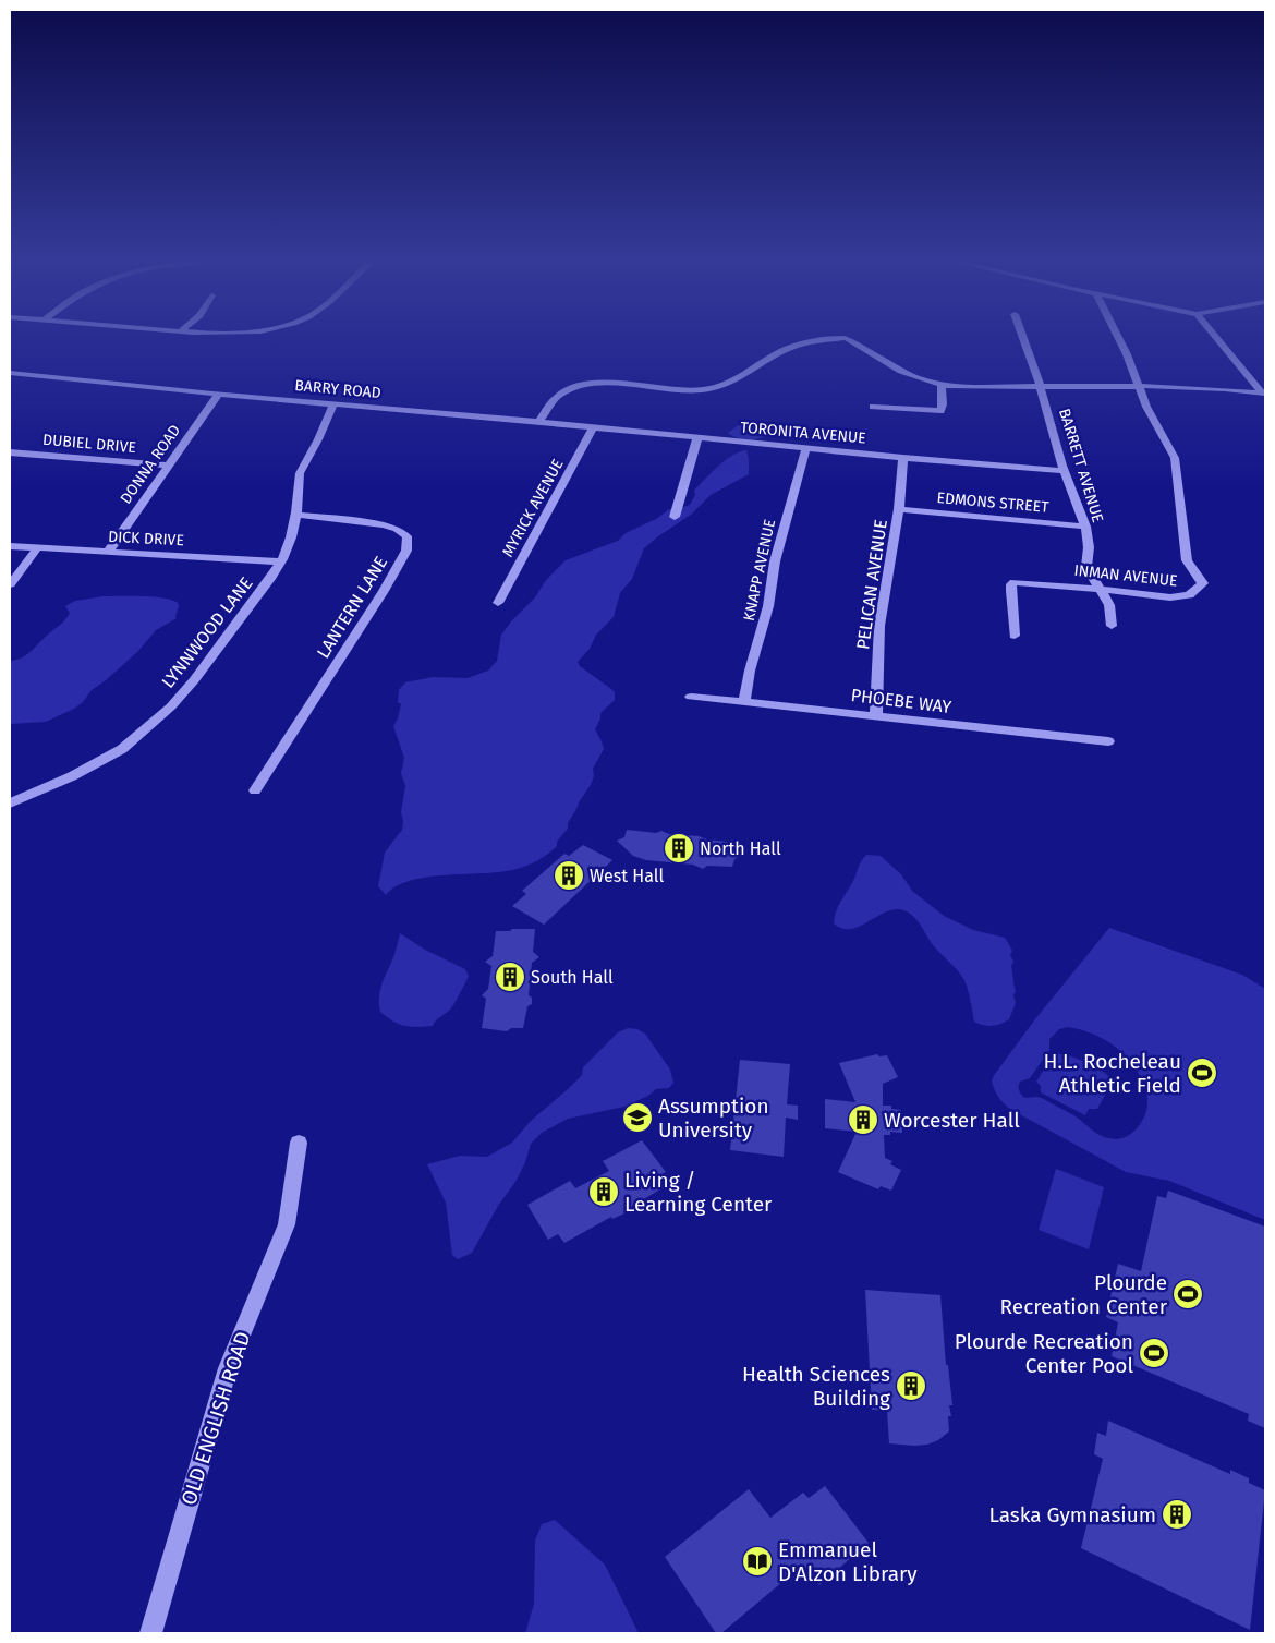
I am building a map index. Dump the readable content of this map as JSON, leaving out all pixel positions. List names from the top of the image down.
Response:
{
  "streets": {
    "street": [
      "BARRY ROAD",
      "TORONITA AVENUE",
      "DUBIEL DRIVE",
      "DONNA ROAD",
      "BARRETT AVENUE",
      "EDMONS STREET",
      "MYRICK AVENUE",
      "DICK DRIVE",
      "KNAPP AVENUE",
      "INMAN AVENUE",
      "PELICAN AVENUE",
      "LANTERN LANE",
      "LYNNWOOD LANE",
      "PHOEBE WAY",
      "OLD ENGLISH ROAD"
    ]
  },
  "crossings": [
    ["BARRY ROAD", "TORONITA AVENUE"],
    ["BARRY ROAD", "DONNA ROAD"],
    ["BARRY ROAD", "LYNNWOOD LANE"],
    ["TORONITA AVENUE", "BARRETT AVENUE"],
    ["TORONITA AVENUE", "MYRICK AVENUE"],
    ["TORONITA AVENUE", "KNAPP AVENUE"],
    ["TORONITA AVENUE", "PELICAN AVENUE"],
    ["DUBIEL DRIVE", "DONNA ROAD"],
    ["DONNA ROAD", "DICK DRIVE"],
    ["BARRETT AVENUE", "EDMONS STREET"],
    ["BARRETT AVENUE", "INMAN AVENUE"],
    ["EDMONS STREET", "PELICAN AVENUE"],
    ["DICK DRIVE", "LYNNWOOD LANE"],
    ["KNAPP AVENUE", "PHOEBE WAY"],
    ["PELICAN AVENUE", "PHOEBE WAY"],
    ["LANTERN LANE", "LYNNWOOD LANE"]
  ],
  "places": {
    "building": [
      "North Hall",
      "West Hall",
      "South Hall",
      "Worcester Hall",
      "Living / Learning Center",
      "Health Sciences Building",
      "Laska Gymnasium"
    ],
    "sports": ["H.L. Rocheleau Athletic Field", "Plourde Recreation Center", "Plourde Recreation Center Pool"],
    "school or university": ["Assumption University"],
    "library": ["Emmanuel D'Alzon Library"]
  }
}
